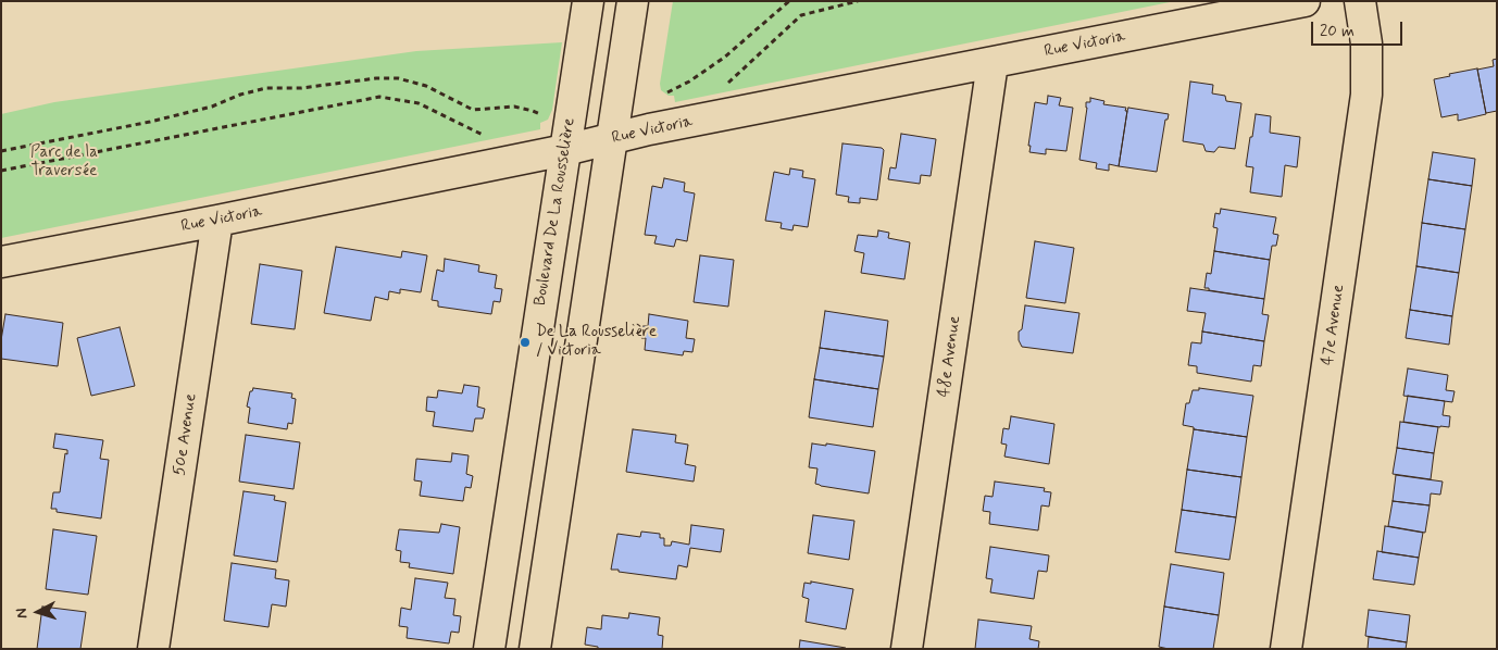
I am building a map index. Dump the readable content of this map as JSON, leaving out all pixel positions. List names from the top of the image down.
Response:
{
  "streets": {
    "street": [
      "Rue Victoria",
      "Boulevard De La Rousselière",
      "47e Avenue",
      "48e Avenue",
      "50e Avenue"
    ]
  },
  "crossings": [
    ["Rue Victoria", "Boulevard De La Rousselière"],
    ["Rue Victoria", "48e Avenue"],
    ["Rue Victoria", "50e Avenue"]
  ],
  "parks": ["Parc de la Traversée"],
  "places": ["De La Rousselière / Victoria"],
  "scale_bar": "20 m",
  "north": "left"
}
